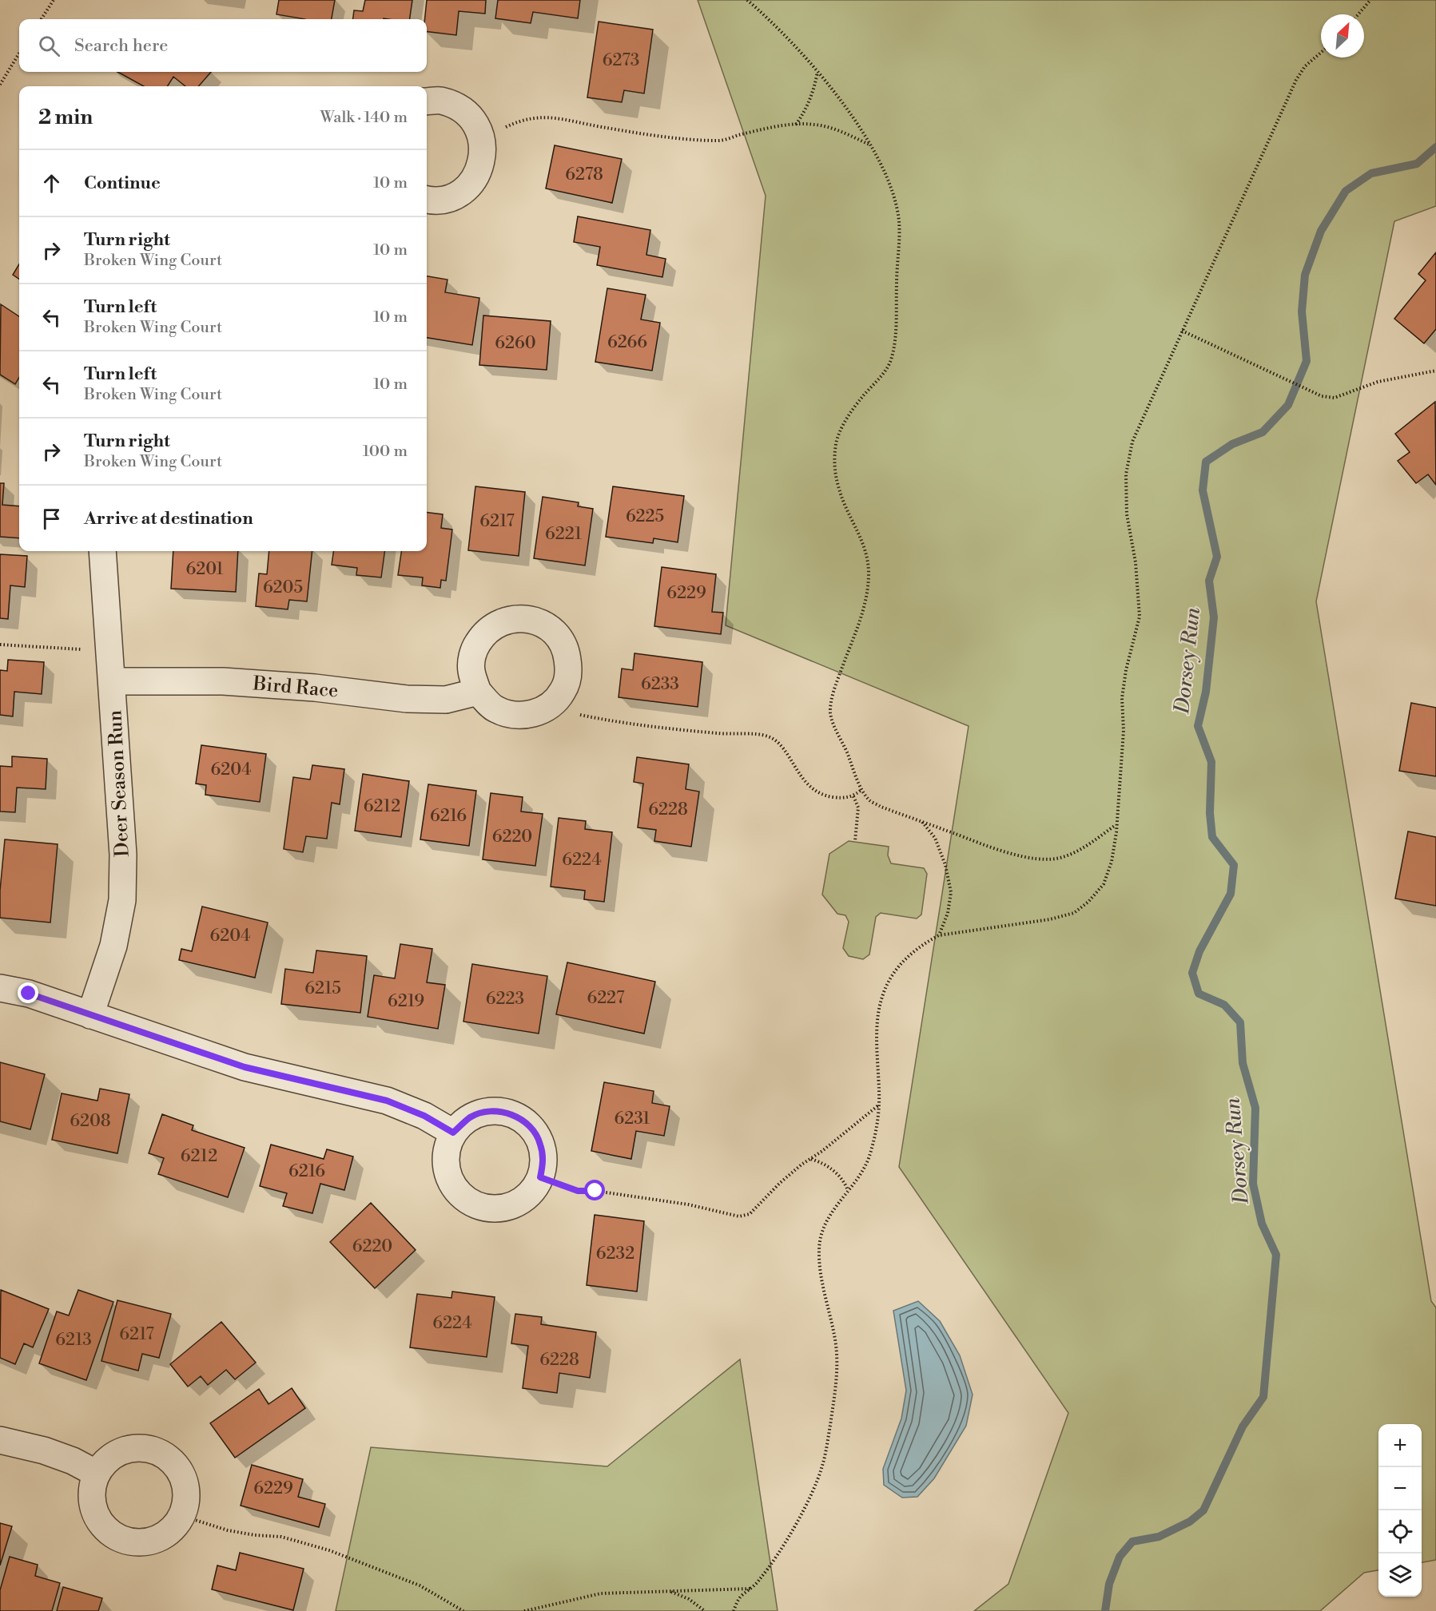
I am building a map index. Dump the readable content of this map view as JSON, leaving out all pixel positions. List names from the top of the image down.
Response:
{
  "streets": {
    "street": ["Bird Race", "Deer Season Run"]
  },
  "crossings": [
    ["Bird Race", "Deer Season Run"]
  ],
  "water": ["Dorsey Run"],
  "house_numbers": [
    "6273",
    "6278",
    "6266",
    "6260",
    "6225",
    "6217",
    "6221",
    "6201",
    "6205",
    "6229",
    "6233",
    "6204",
    "6212",
    "6228",
    "6216",
    "6220",
    "6224",
    "6204",
    "6215",
    "6227",
    "6223",
    "6219",
    "6231",
    "6208",
    "6212",
    "6216",
    "6220",
    "6232",
    "6224",
    "6217",
    "6213",
    "6228",
    "6229"
  ],
  "north": "top right",
  "page": {
    "search": "Search here",
    "heading": ["2 min", "Walk · 140 m"],
    "list": [
      ["Continue", "10 m"],
      ["Turn right", "Broken Wing Court", "10 m"],
      ["Turn left", "Broken Wing Court", "10 m"],
      ["Turn left", "Broken Wing Court", "10 m"],
      ["Turn right", "Broken Wing Court", "100 m"],
      "Arrive at destination"
    ],
    "map_buttons": ["+", "−"]
  }
}
